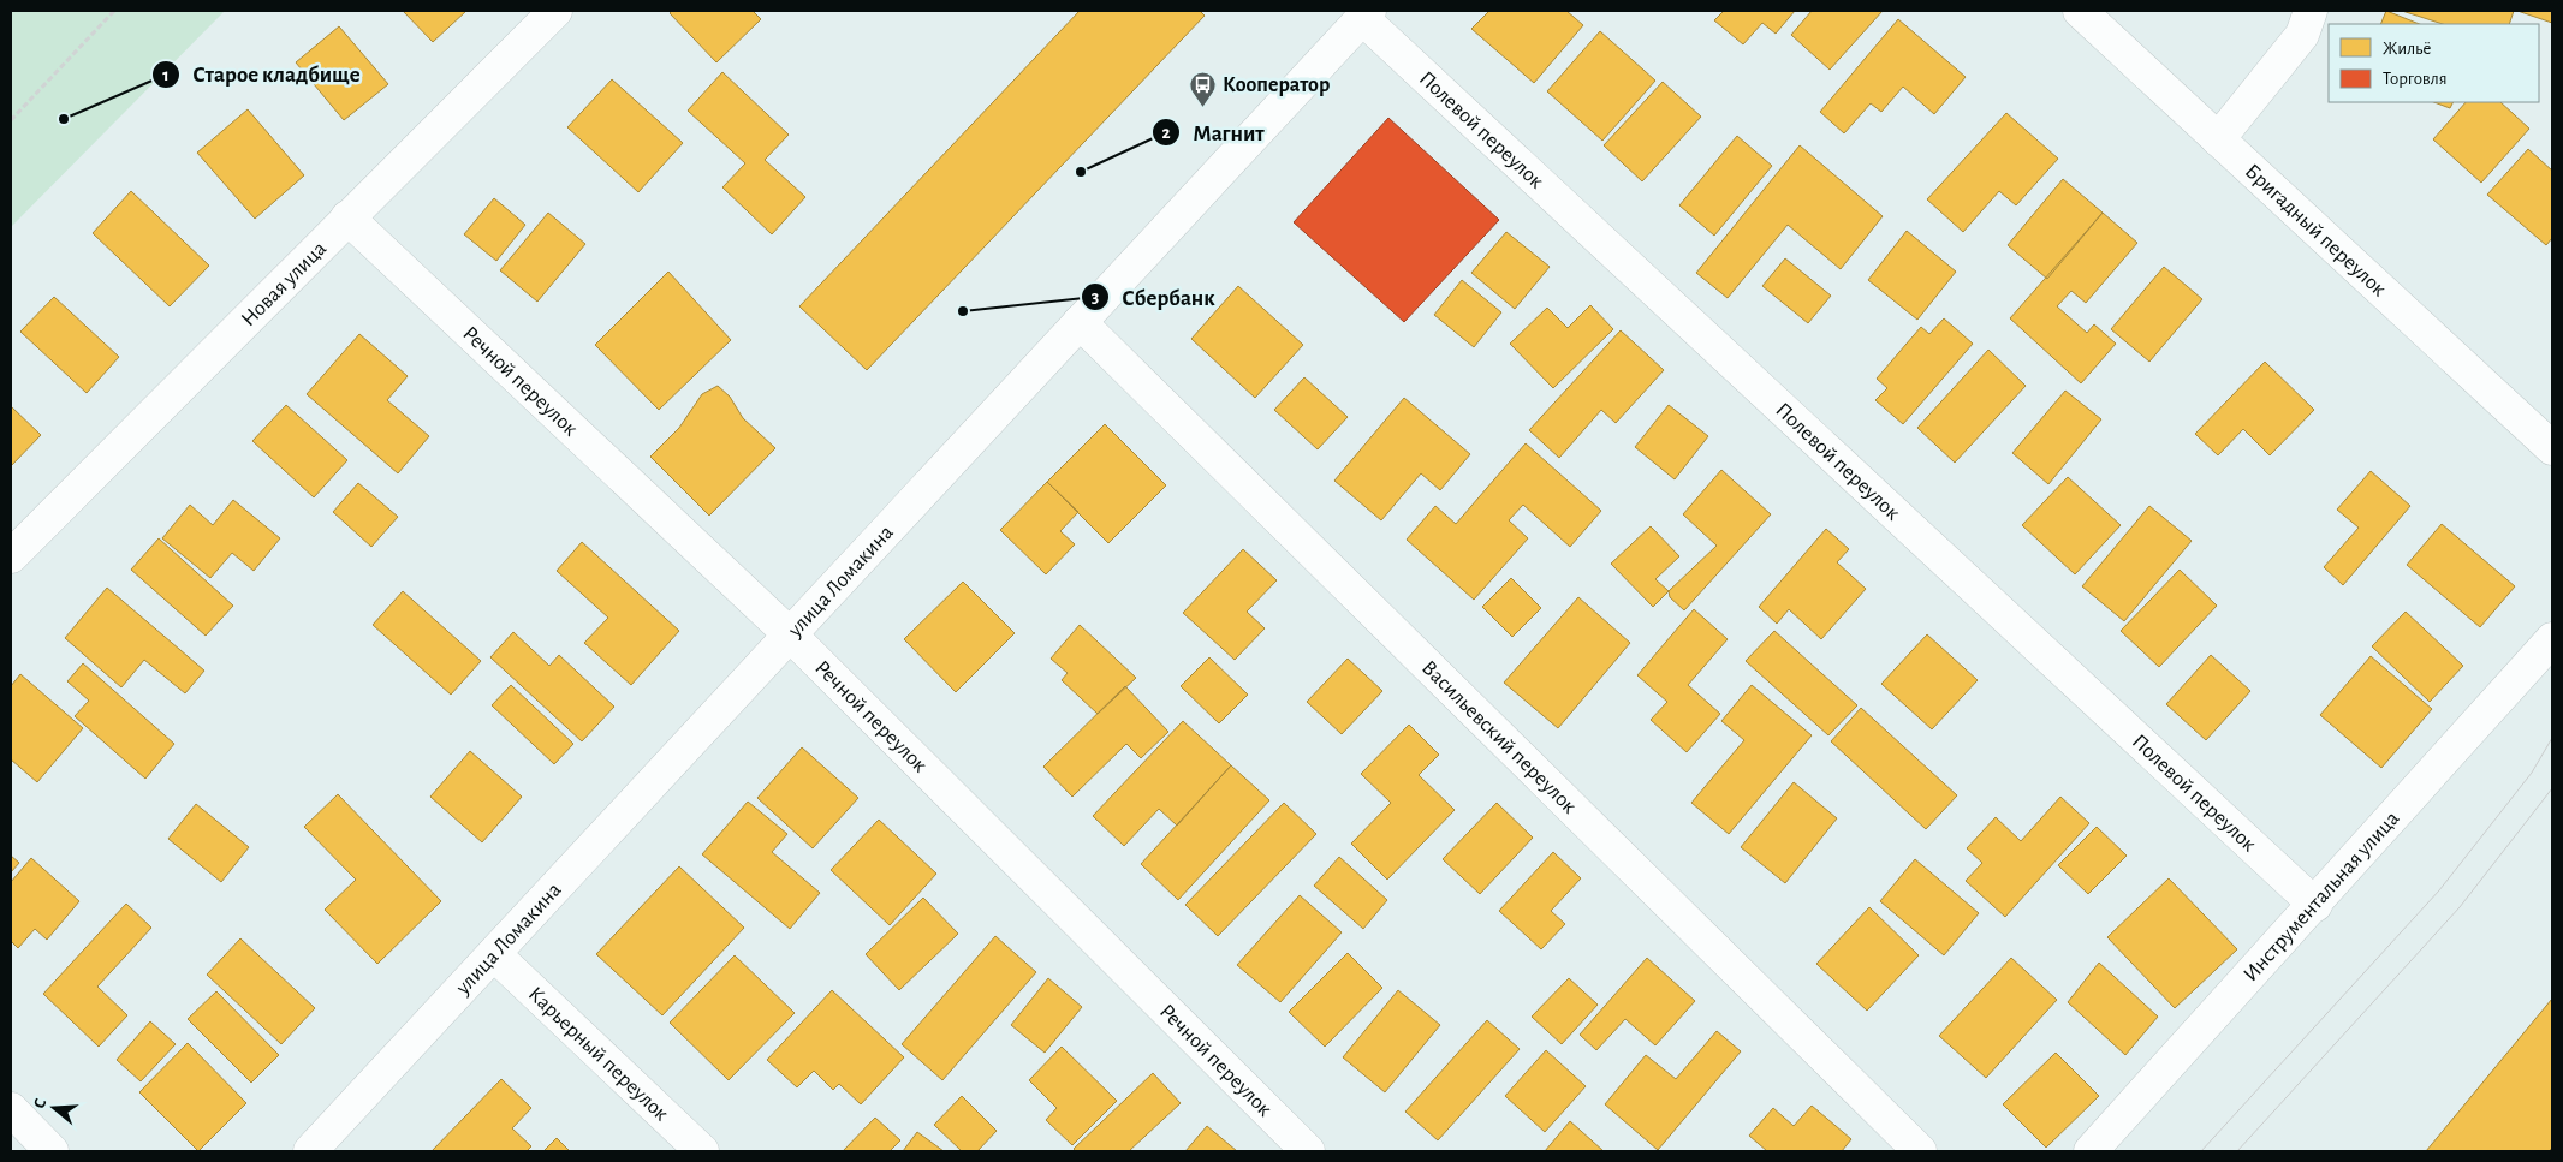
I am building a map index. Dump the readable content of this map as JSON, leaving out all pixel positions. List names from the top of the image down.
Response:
{
  "streets": {
    "street": [
      "Полевой переулок",
      "Бригадный переулок",
      "Новая улица",
      "Речной переулок",
      "улица Ломакина",
      "Васильевский переулок",
      "Инструментальная улица",
      "Карьерный переулок"
    ]
  },
  "crossings": [
    ["Полевой переулок", "улица Ломакина"],
    ["Полевой переулок", "Инструментальная улица"],
    ["Новая улица", "Речной переулок"],
    ["Речной переулок", "улица Ломакина"],
    ["улица Ломакина", "Васильевский переулок"],
    ["улица Ломакина", "Карьерный переулок"]
  ],
  "places": {
    "bus stop": ["Кооператор"],
    "other": ["Старое кладбище", "Магнит", "Сбербанк"]
  },
  "legend": ["Жильё", "Торговля"],
  "north": "left"
}
